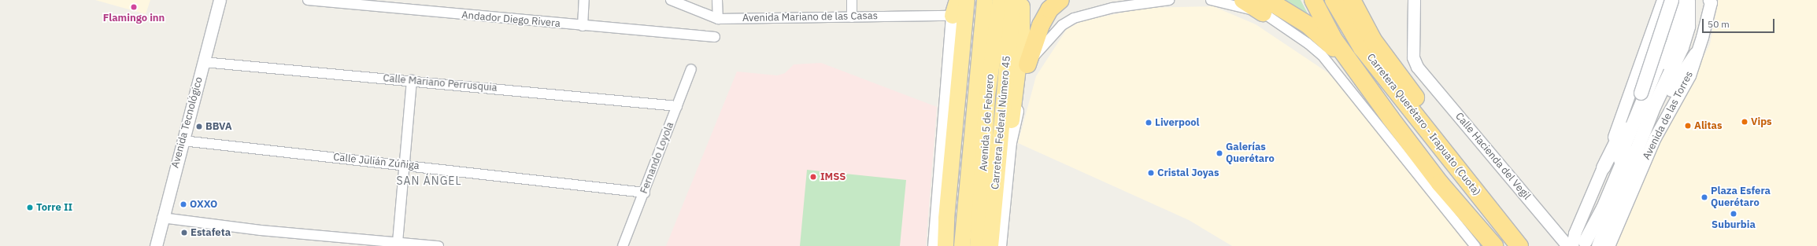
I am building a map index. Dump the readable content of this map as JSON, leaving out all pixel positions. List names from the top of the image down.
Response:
{
  "streets": {
    "highway": ["Avenida 5 de Febrero", "Carretera Federal Número 45", "Carretera Querétaro - Irapuato (Cuota)"],
    "main road": ["Avenida de las Torres"],
    "street": [
      "Avenida Mariano de las Casas",
      "Andador Diego Rivera",
      "Calle Mariano Perrusquia",
      "Avenida Tecnológico",
      "Calle Hacienda del Vegil",
      "Fernando Loyola",
      "Calle Julián Zúñiga"
    ]
  },
  "crossings": [
    ["Calle Mariano Perrusquia", "Avenida Tecnológico"],
    ["Calle Mariano Perrusquia", "Fernando Loyola"],
    ["Avenida Tecnológico", "Calle Julián Zúñiga"],
    ["Fernando Loyola", "Calle Julián Zúñiga"]
  ],
  "districts": ["SAN ÁNGEL"],
  "places": [
    "Flamingo inn",
    "Vips",
    "Liverpool",
    "Alitas",
    "BBVA",
    "Galerías Querétaro",
    "Cristal Joyas",
    "IMSS",
    "Plaza Esfera Querétaro",
    "OXXO",
    "Torre II",
    "Suburbia",
    "Estafeta"
  ],
  "scale_bar": "50 m"
}
